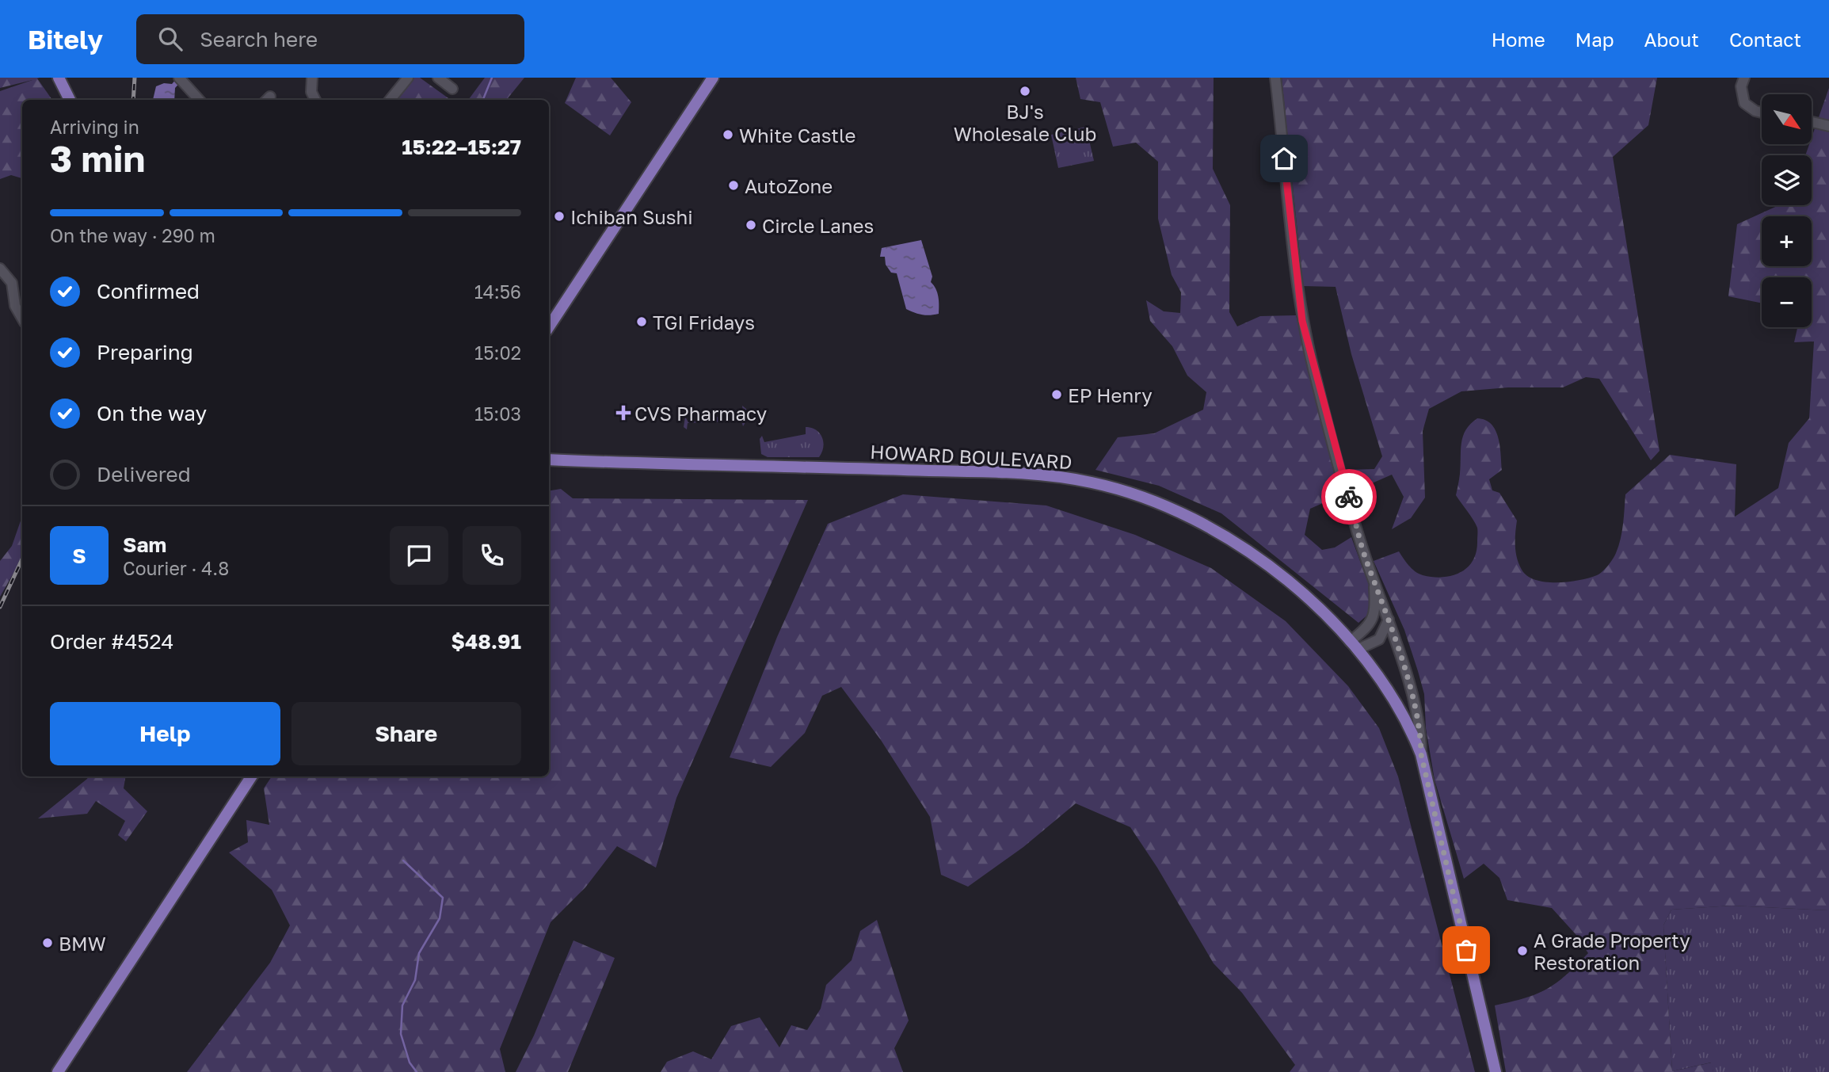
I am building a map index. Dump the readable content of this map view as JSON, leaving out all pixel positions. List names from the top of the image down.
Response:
{
  "streets": {
    "main road": ["HOWARD BOULEVARD"]
  },
  "places": {
    "other": [
      "BJ's Wholesale Club",
      "White Castle",
      "AutoZone",
      "Ichiban Sushi",
      "Circle Lanes",
      "TGI Fridays",
      "EP Henry",
      "BMW",
      "A Grade Property Restoration"
    ],
    "health": ["CVS Pharmacy"]
  },
  "north": "bottom right",
  "page": {
    "header": "Bitely",
    "search": "Search here",
    "nav": [
      "Home",
      "Map",
      "About",
      "Contact"
    ],
    "map_buttons": ["+", "−"],
    "heading": ["3 min", "Arriving in", "15:22–15:27"],
    "panel": [
      "Sam",
      "Courier · 4.8",
      "Order #4524",
      "$48.91"
    ],
    "bar": "On the way · 290 m",
    "list": [
      ["Confirmed", "14:56"],
      ["Preparing", "15:02"],
      ["On the way", "15:03"],
      "Delivered"
    ],
    "round": "S",
    "buttons": ["Help", "Share"]
  }
}
